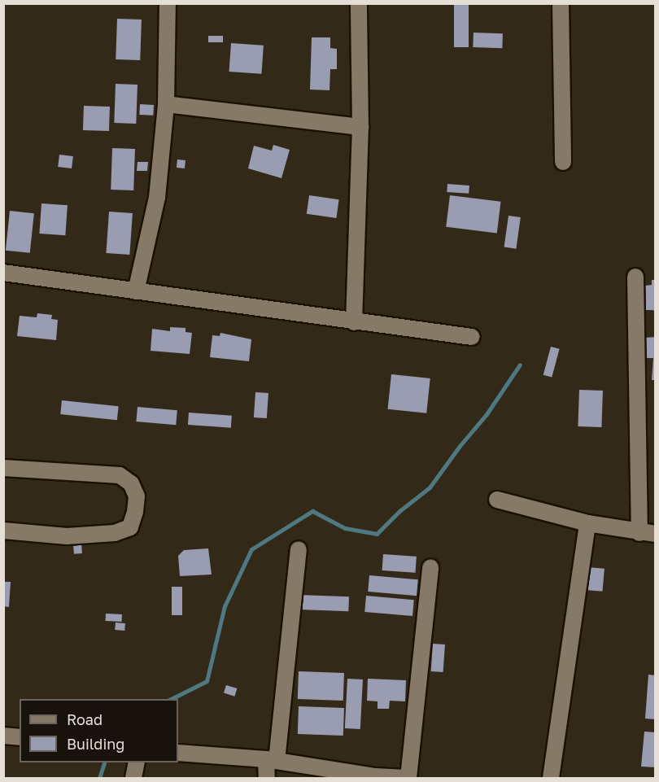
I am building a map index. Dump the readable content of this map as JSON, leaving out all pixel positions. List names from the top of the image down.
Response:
{
  "legend": ["Road", "Building"]
}
